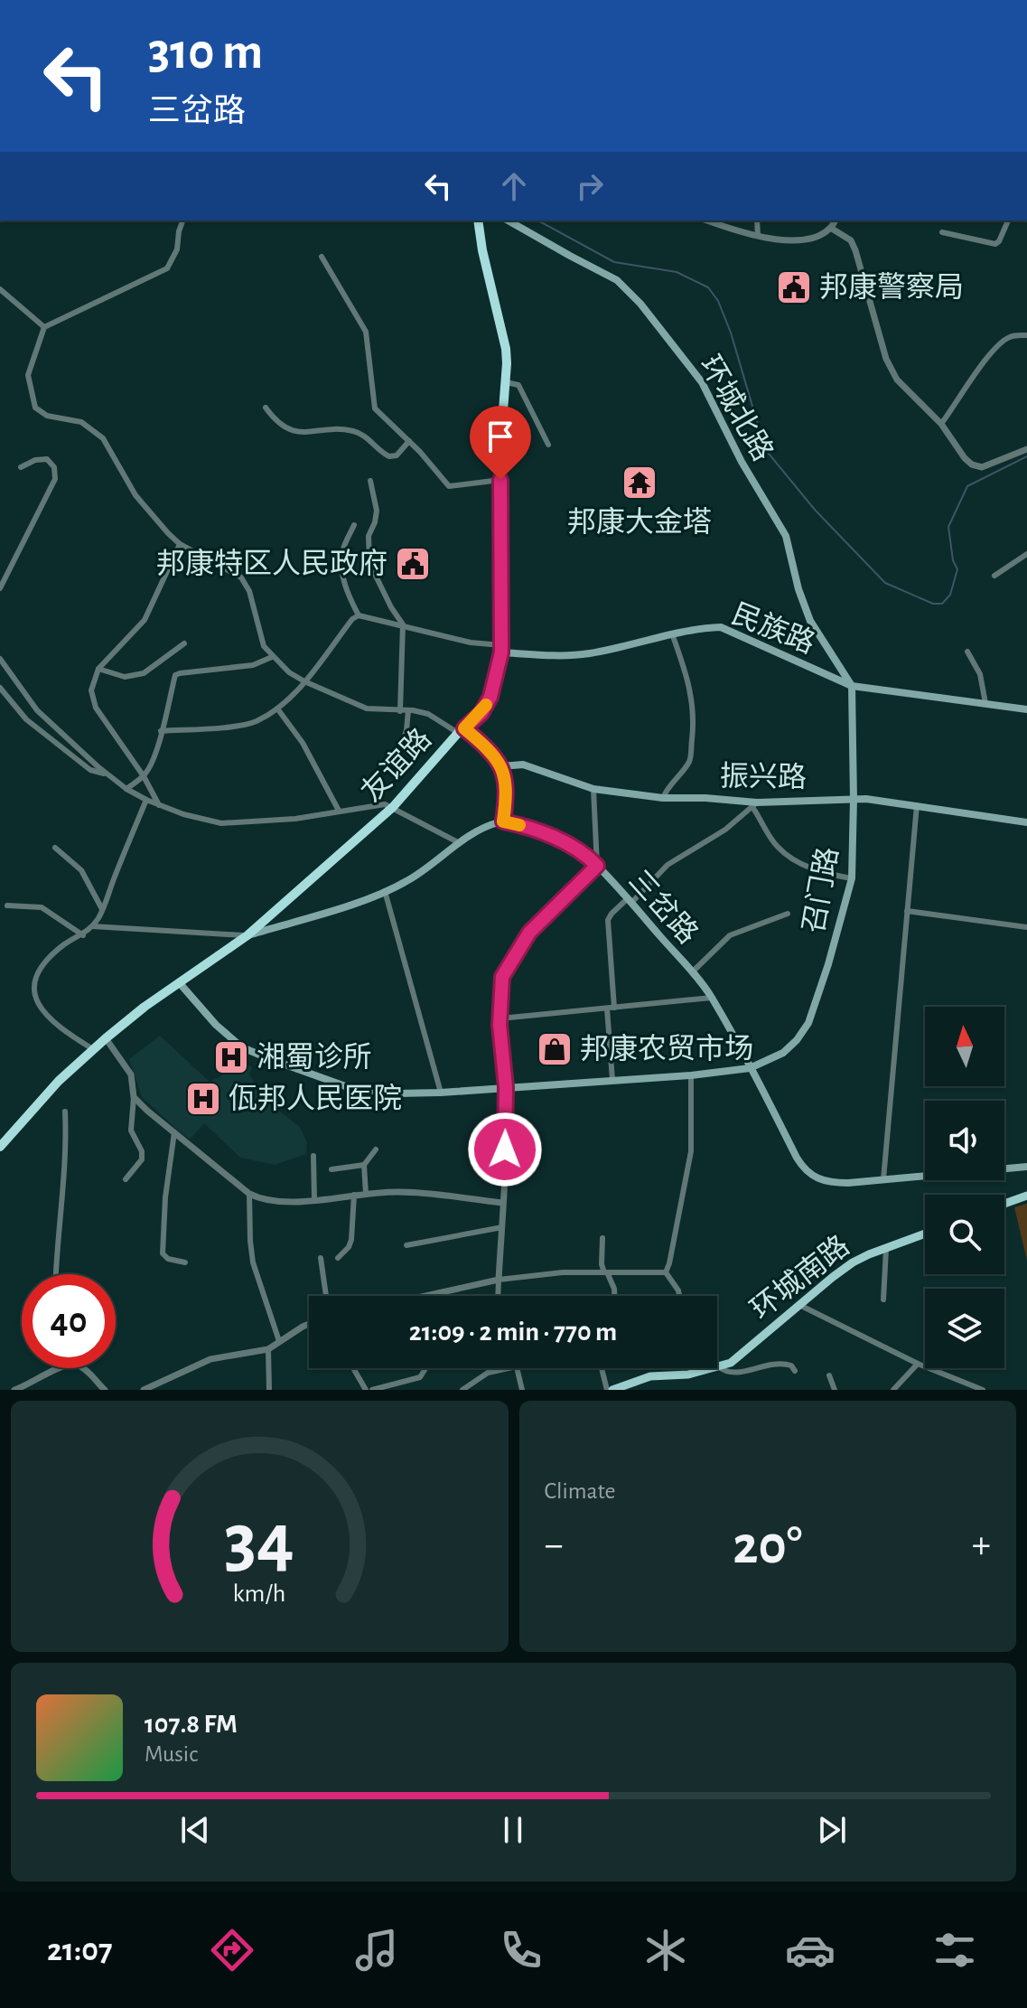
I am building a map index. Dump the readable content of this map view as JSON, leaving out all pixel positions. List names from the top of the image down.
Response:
{
  "streets": {
    "highway": ["友谊路"],
    "main road": [
      "环城北路",
      "民族路",
      "振兴路",
      "召门路",
      "三岔路",
      "环城南路"
    ]
  },
  "crossings": [
    ["环城北路", "民族路"],
    ["环城北路", "召门路"],
    ["民族路", "友谊路"],
    ["民族路", "召门路"],
    ["友谊路", "召门路"],
    ["振兴路", "召门路"],
    ["召门路", "三岔路"]
  ],
  "places": {
    "public building": ["邦康警察局", "邦康特区人民政府"],
    "temple": ["邦康大金塔"],
    "shop": ["邦康农贸市场"],
    "hospital": ["湘蜀诊所", "佤邦人民医院"]
  },
  "north": "top",
  "page": {
    "turn": ["310 m", "三岔路"],
    "limit": "40",
    "trip": "21:09 · 2 min · 770 m",
    "tile": "Climate",
    "heat": ["−", "20°", "+"],
    "song": ["107.8 FM", "Music"],
    "tabs": "21:07",
    "gauge": ["34", "km/h"]
  }
}
